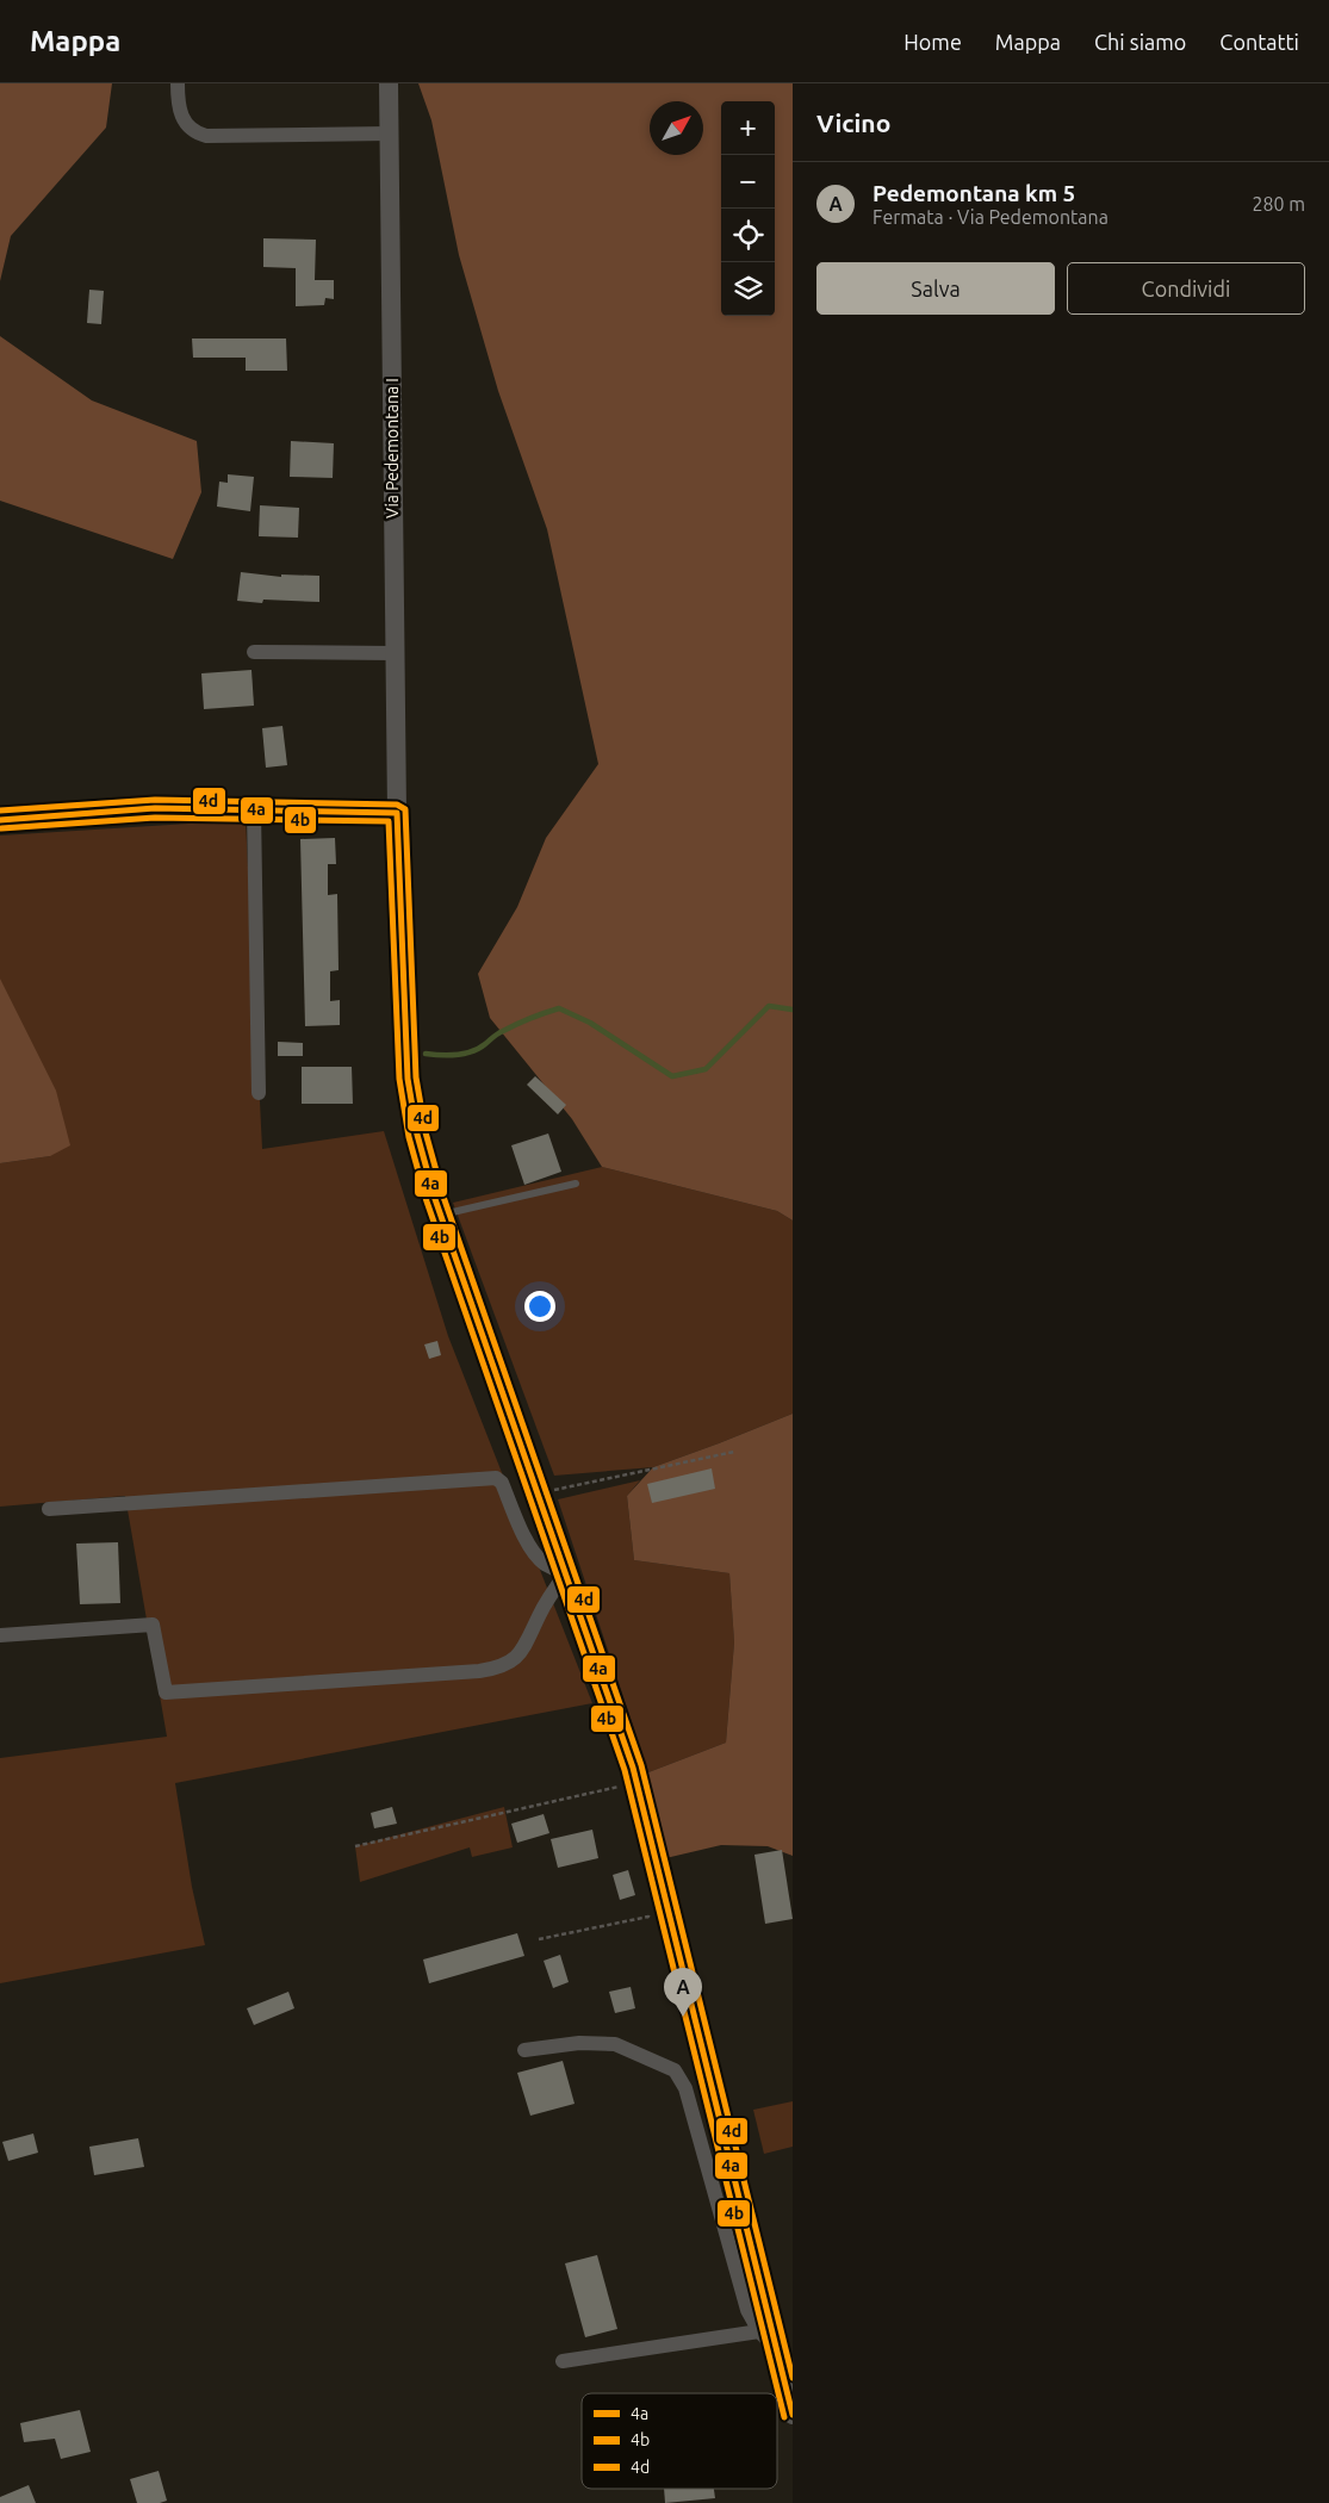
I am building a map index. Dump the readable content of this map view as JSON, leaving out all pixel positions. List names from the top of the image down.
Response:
{
  "streets": {
    "street": ["Via Pedemontana I"]
  },
  "lines": ["transit line 4d", "transit line 4a", "transit line 4b"],
  "legend": ["4a", "4b", "4d"],
  "north": "top right",
  "page": {
    "header": "Mappa",
    "nav": [
      "Home",
      "Mappa",
      "Chi siamo",
      "Contatti"
    ],
    "heading": "Vicino",
    "map_buttons": ["+", "−"],
    "list": [
      {
        "mark": "A",
        "name": "Pedemontana km 5",
        "note": "Fermata · Via Pedemontana",
        "value": "280 m"
      }
    ],
    "buttons": ["Salva", "Condividi"],
    "pins": "A"
  }
}
